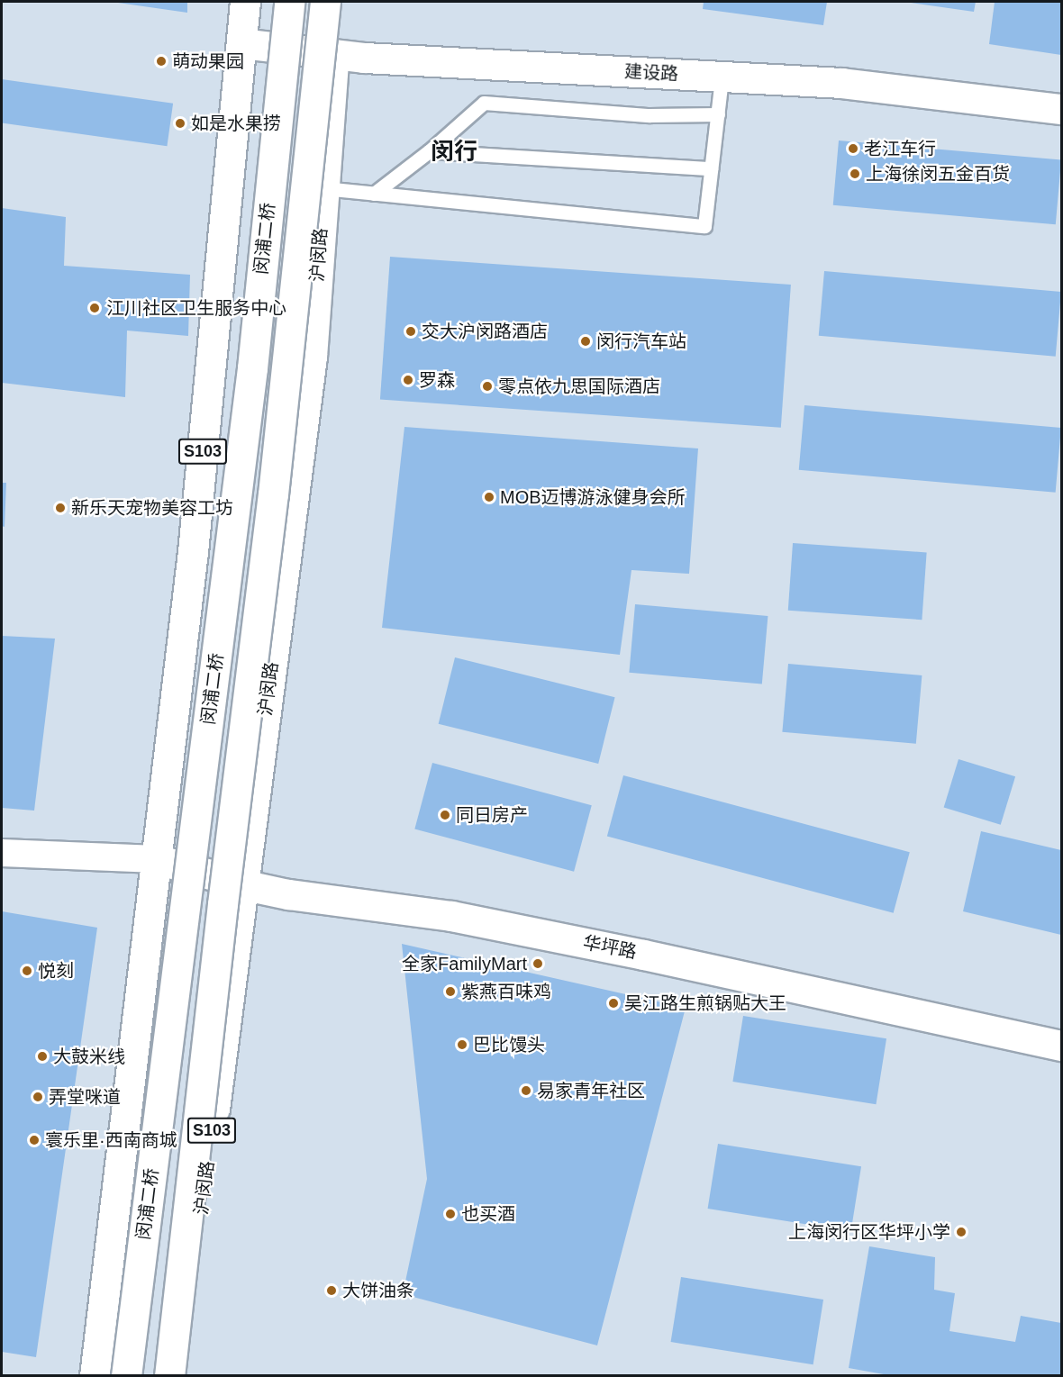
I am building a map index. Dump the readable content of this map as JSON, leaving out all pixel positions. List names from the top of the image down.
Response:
{
  "streets": {
    "main road": [
      "建设路",
      "闵浦二桥",
      "沪闵路",
      "S103",
      "华坪路"
    ]
  },
  "crossings": [
    ["建设路", "沪闵路"],
    ["建设路", "S103"],
    ["沪闵路", "华坪路"],
    ["S103", "华坪路"]
  ],
  "districts": ["闵行"],
  "places": [
    "萌动果园",
    "如是水果捞",
    "老江车行",
    "上海徐闵五金百货",
    "江川社区卫生服务中心",
    "交大沪闵路酒店",
    "闵行汽车站",
    "罗森",
    "零点依九思国际酒店",
    "MOB迈博游泳健身会所",
    "新乐天宠物美容工坊",
    "同日房产",
    "全家FamilyMart",
    "悦刻",
    "紫燕百味鸡",
    "吴江路生煎锅贴大王",
    "巴比馒头",
    "大鼓米线",
    "易家青年社区",
    "弄堂咪道",
    "寰乐里·西南商城",
    "也买酒",
    "上海闵行区华坪小学",
    "大饼油条"
  ]
}
